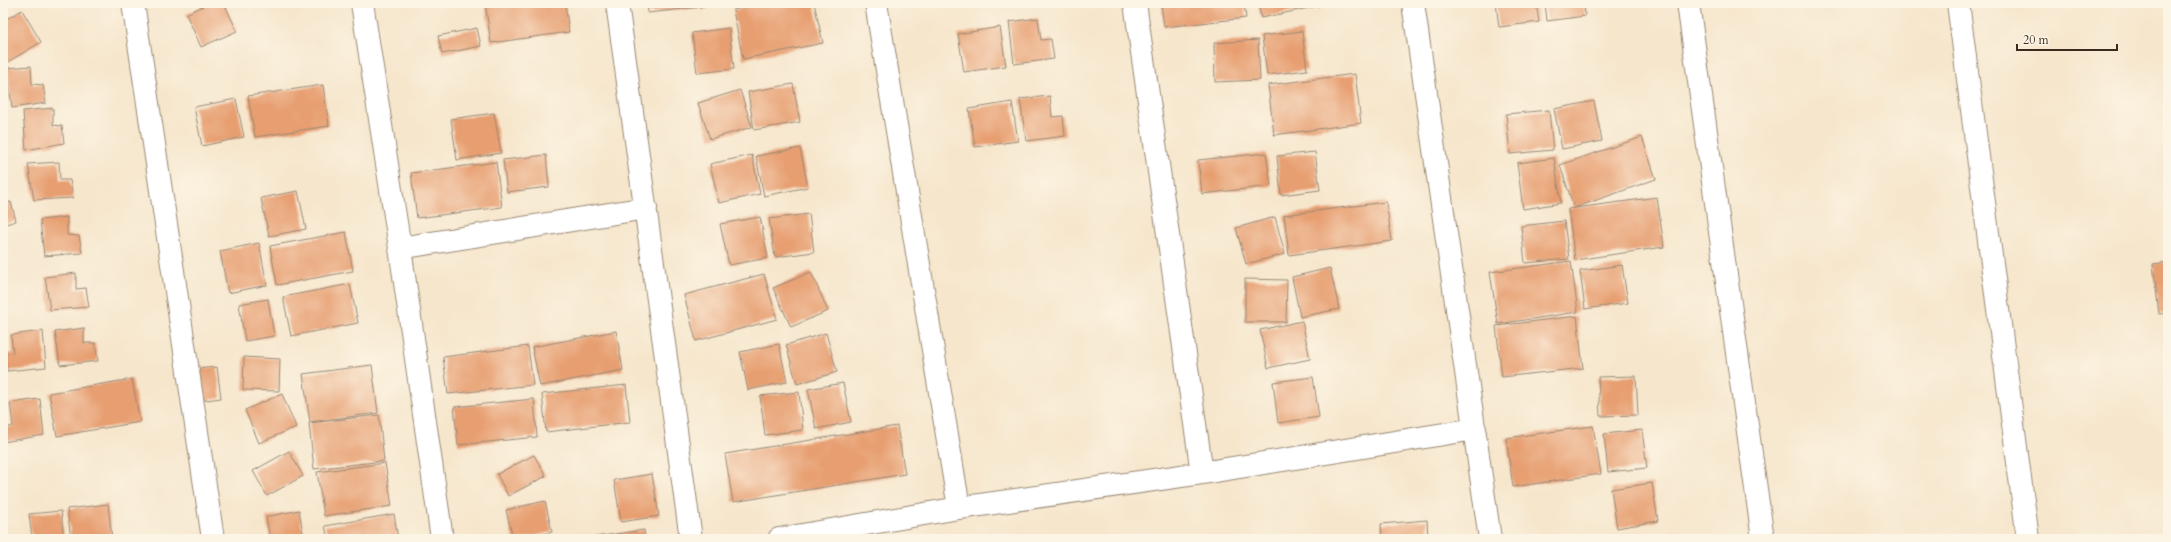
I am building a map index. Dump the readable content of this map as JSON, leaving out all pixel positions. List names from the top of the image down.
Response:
{
  "scale_bar": "20 m"
}
